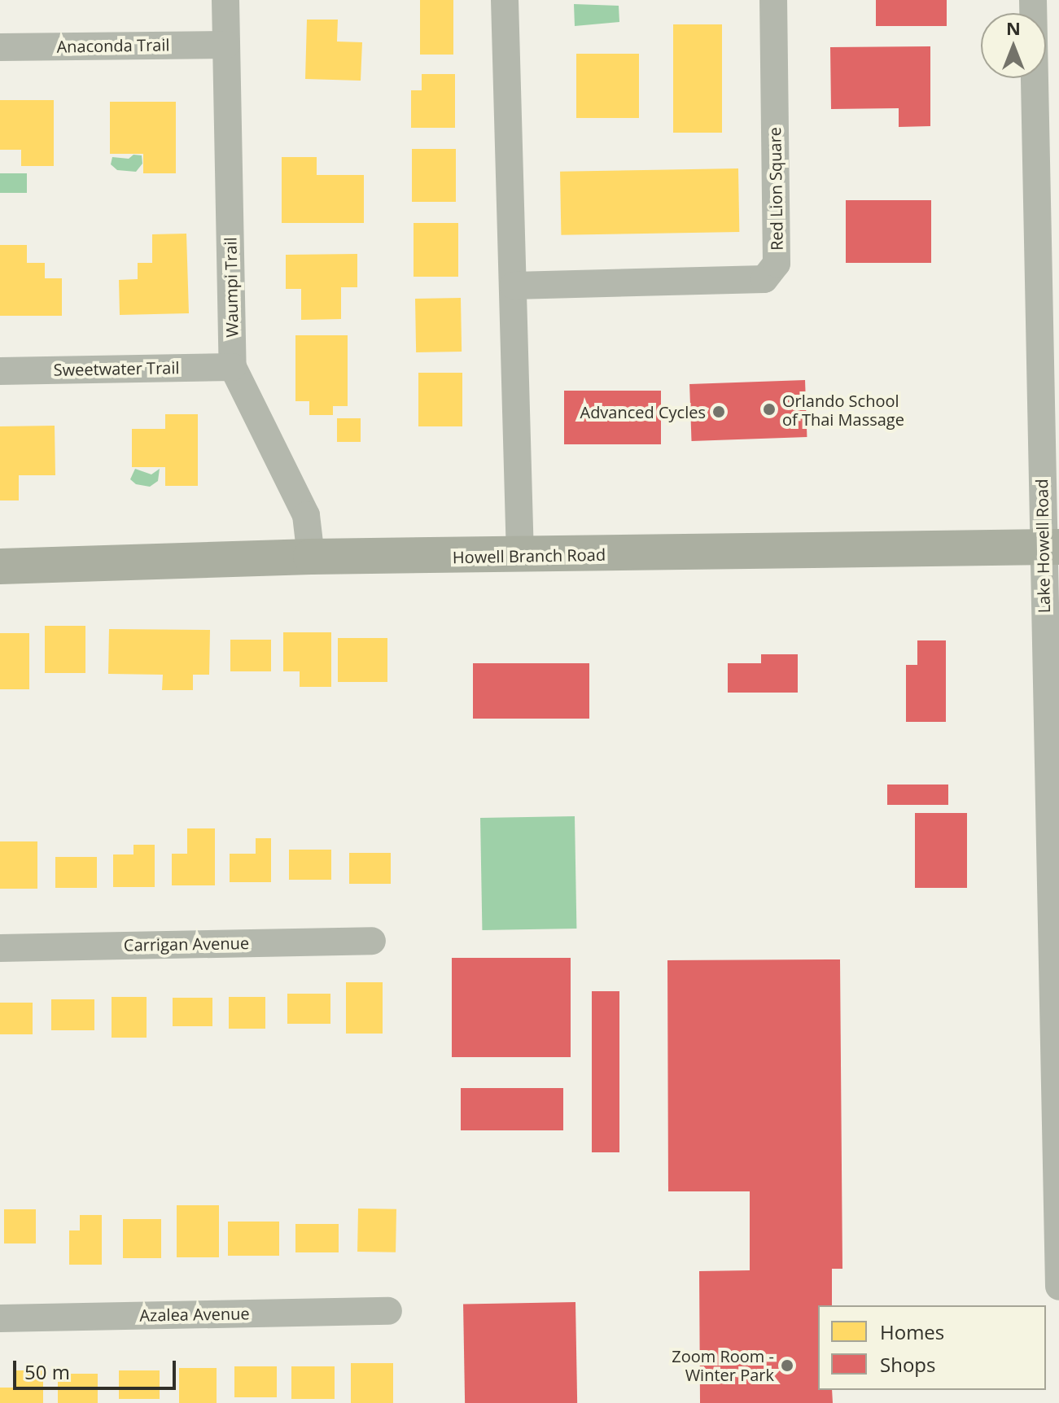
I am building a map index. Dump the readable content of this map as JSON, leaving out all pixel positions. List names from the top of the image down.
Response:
{
  "streets": {
    "main road": ["Howell Branch Road"],
    "street": [
      "Anaconda Trail",
      "Red Lion Square",
      "Waumpi Trail",
      "Sweetwater Trail",
      "Lake Howell Road",
      "Carrigan Avenue",
      "Azalea Avenue"
    ]
  },
  "crossings": [
    ["Anaconda Trail", "Waumpi Trail"],
    ["Waumpi Trail", "Sweetwater Trail"],
    ["Waumpi Trail", "Howell Branch Road"],
    ["Lake Howell Road", "Howell Branch Road"]
  ],
  "places": ["Orlando School of Thai Massage", "Advanced Cycles", "Zoom Room - Winter Park"],
  "legend": ["Homes", "Shops"],
  "scale_bar": "50 m",
  "north": "top"
}
